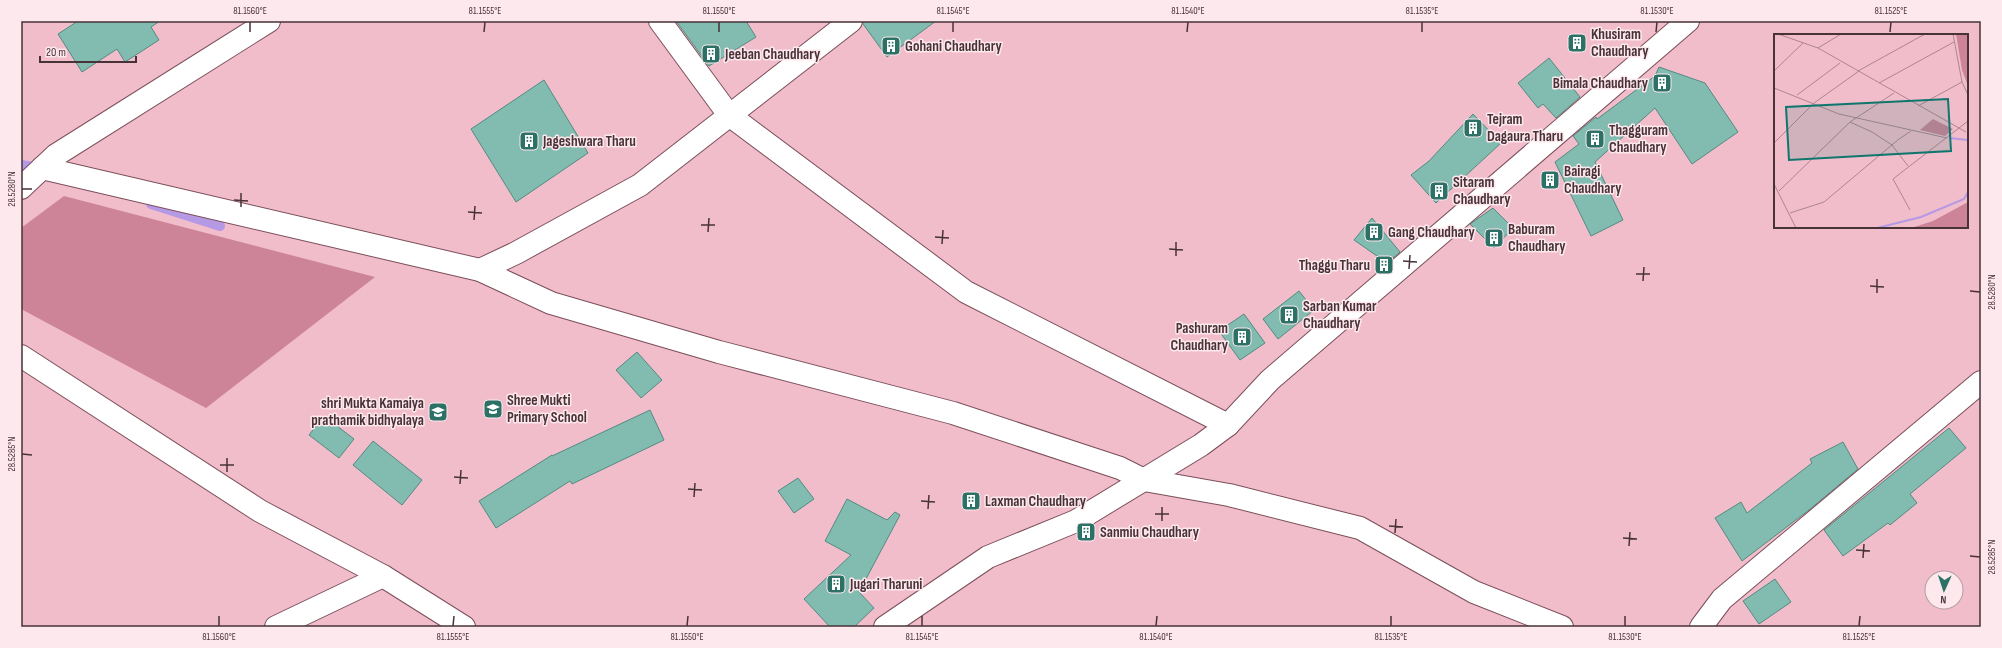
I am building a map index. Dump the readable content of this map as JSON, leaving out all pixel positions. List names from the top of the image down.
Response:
{
  "places": {
    "building": [
      "Khusiram Chaudhary",
      "Gohani Chaudhary",
      "Jeeban Chaudhary",
      "Bimala Chaudhary",
      "Tejram Dagaura Tharu",
      "Thagguram Chaudhary",
      "Jageshwara Tharu",
      "Bairagi Chaudhary",
      "Sitaram Chaudhary",
      "Gang Chaudhary",
      "Baburam Chaudhary",
      "Thaggu Tharu",
      "Sarban Kumar Chaudhary",
      "Pashuram Chaudhary",
      "Laxman Chaudhary",
      "Sanmiu Chaudhary",
      "Jugari Tharuni"
    ],
    "school or university": ["Shree Mukti Primary School", "shri Mukta Kamaiya prathamik bidhyalaya"]
  },
  "scale_bar": "20 m",
  "north": "bottom",
  "coordinates": [
    "81.1560°E",
    "81.1555°E",
    "81.1550°E",
    "81.1545°E",
    "81.1540°E",
    "81.1535°E",
    "81.1530°E",
    "81.1525°E",
    "28.5280°N",
    "28.5285°N"
  ]
}
